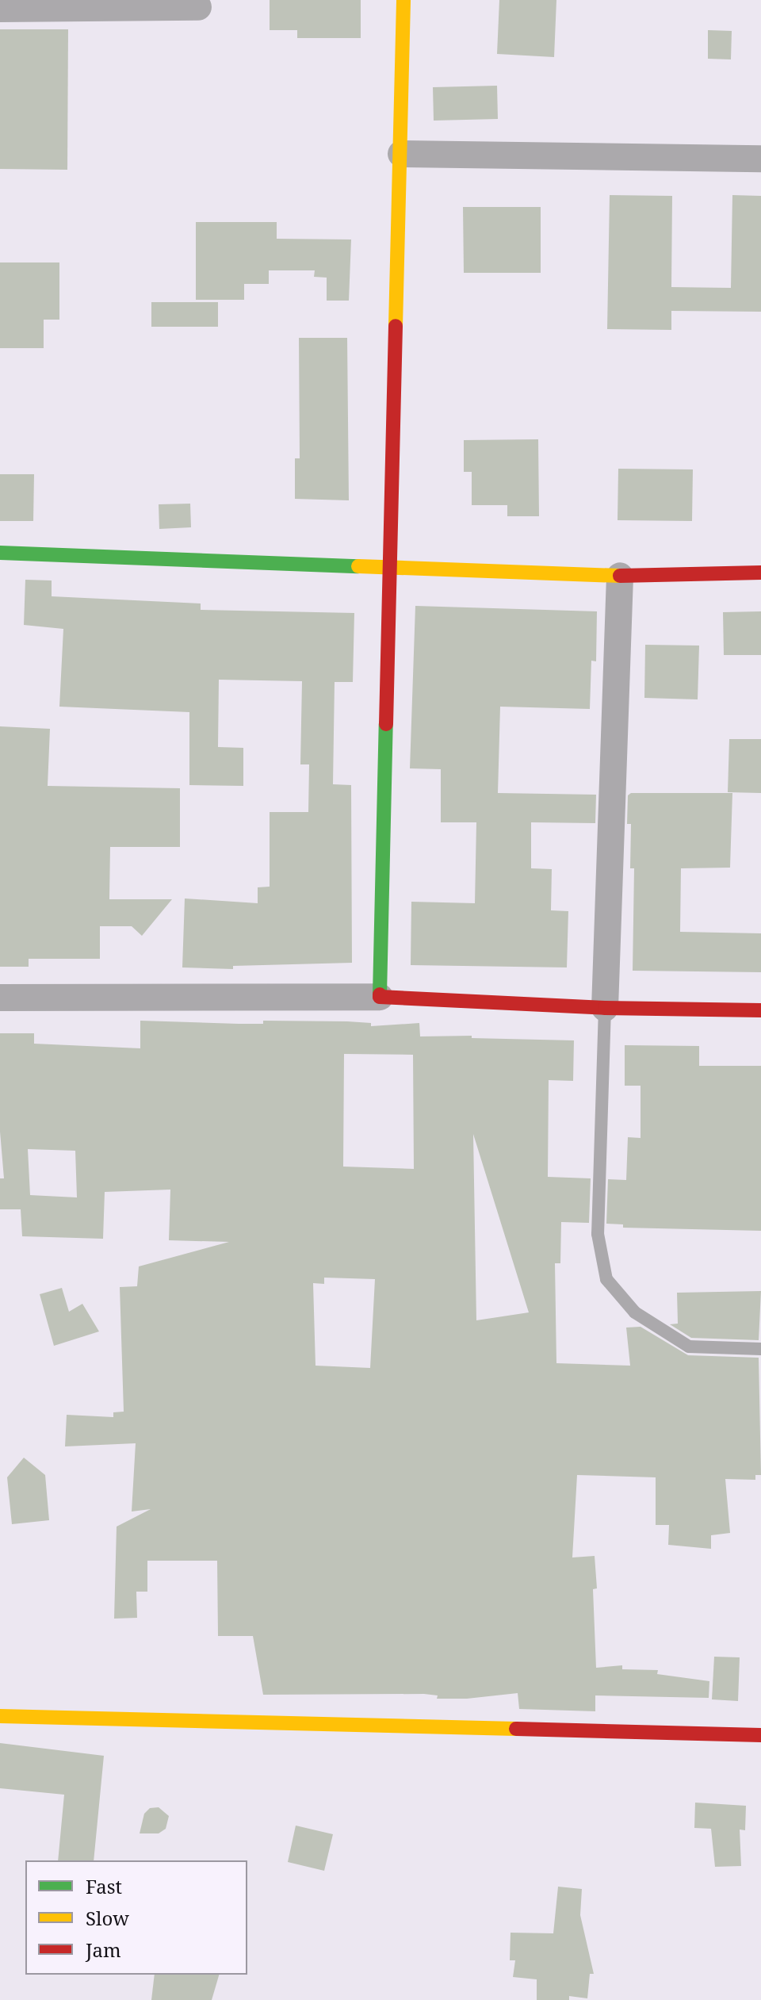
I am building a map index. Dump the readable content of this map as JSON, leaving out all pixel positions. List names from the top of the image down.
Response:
{
  "legend": ["Fast", "Slow", "Jam"]
}
